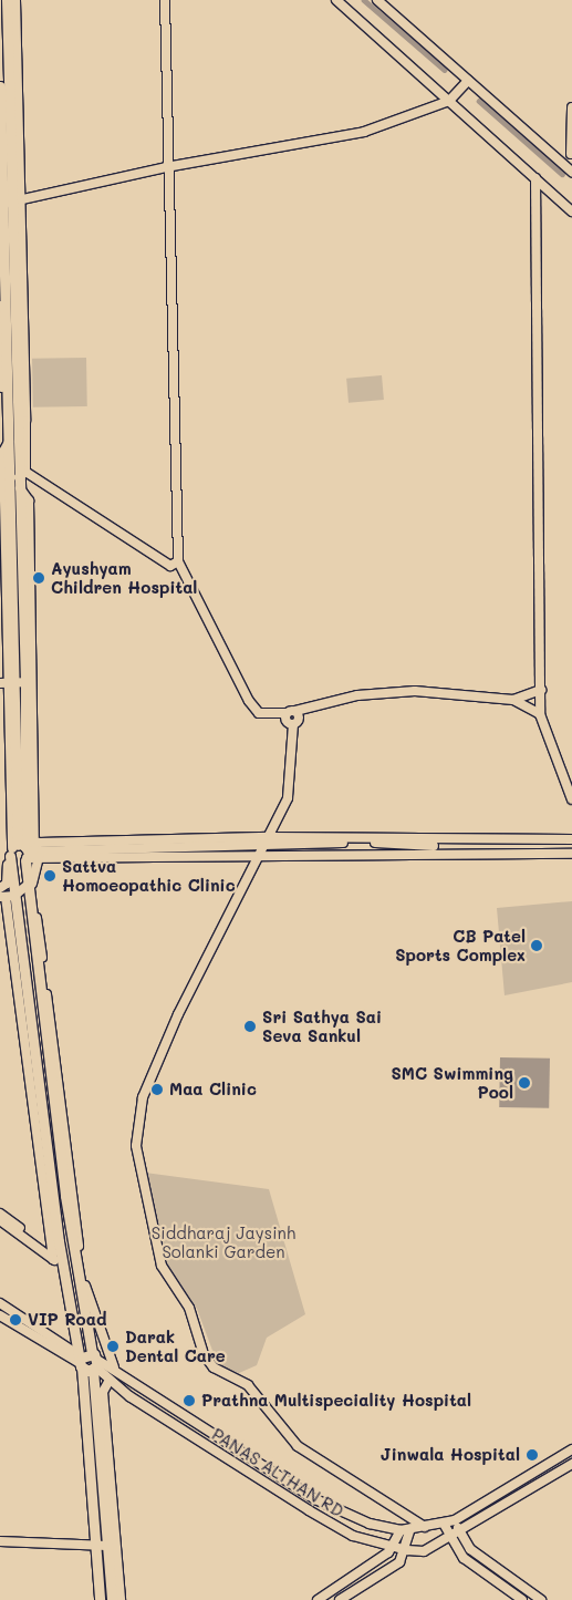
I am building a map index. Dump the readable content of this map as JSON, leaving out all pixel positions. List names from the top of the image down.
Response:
{
  "streets": {
    "street": ["PANAS ALTHAN RD"]
  },
  "parks": ["Siddharaj Jaysinh Solanki Garden"],
  "places": [
    "Ayushyam Children Hospital",
    "Sattva Homoeopathic Clinic",
    "CB Patel Sports Complex",
    "Sri Sathya Sai Seva Sankul",
    "SMC Swimming Pool",
    "Maa Clinic",
    "VIP Road",
    "Darak Dental Care",
    "Prathna Multispeciality Hospital",
    "Jinwala Hospital"
  ]
}
